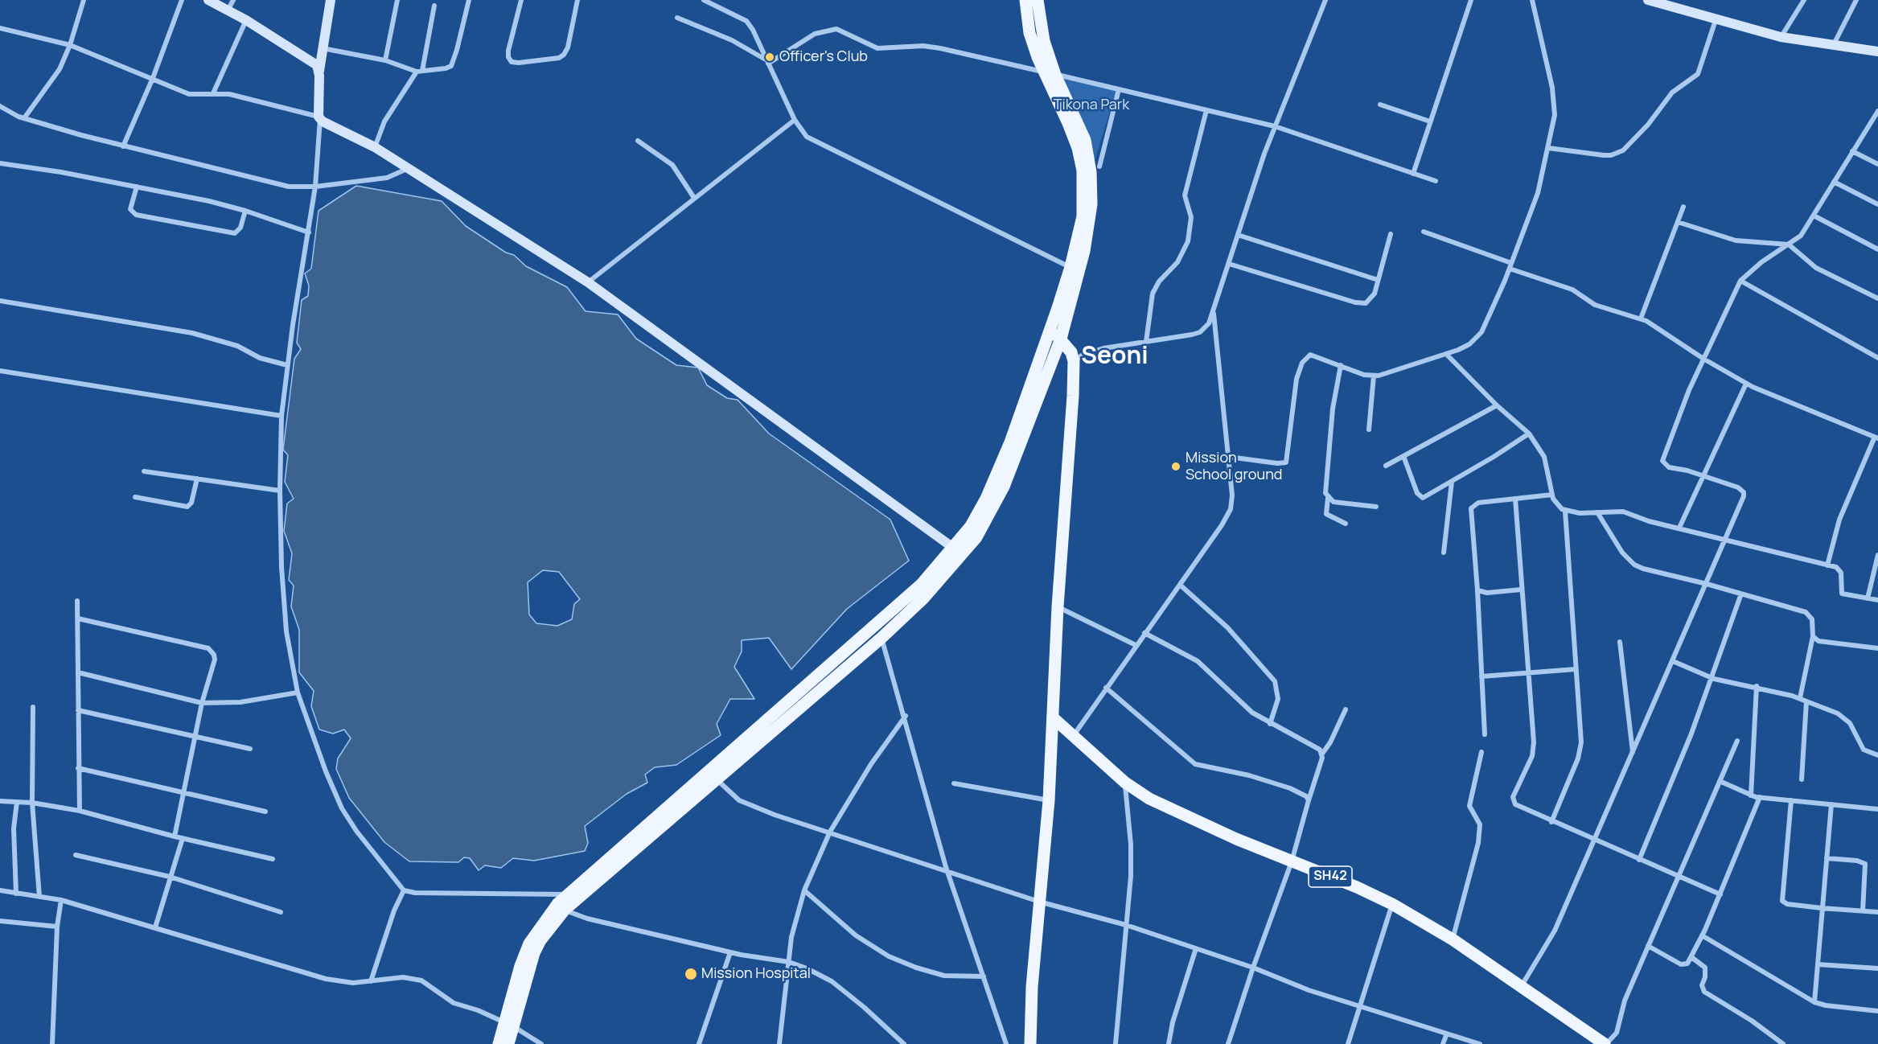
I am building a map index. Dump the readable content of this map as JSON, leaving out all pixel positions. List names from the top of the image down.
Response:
{
  "streets": {
    "main road": ["SH42"]
  },
  "districts": ["Seoni"],
  "parks": ["Tikona Park"],
  "places": ["Officer's Club", "Mission School ground", "Mission Hospital"]
}
